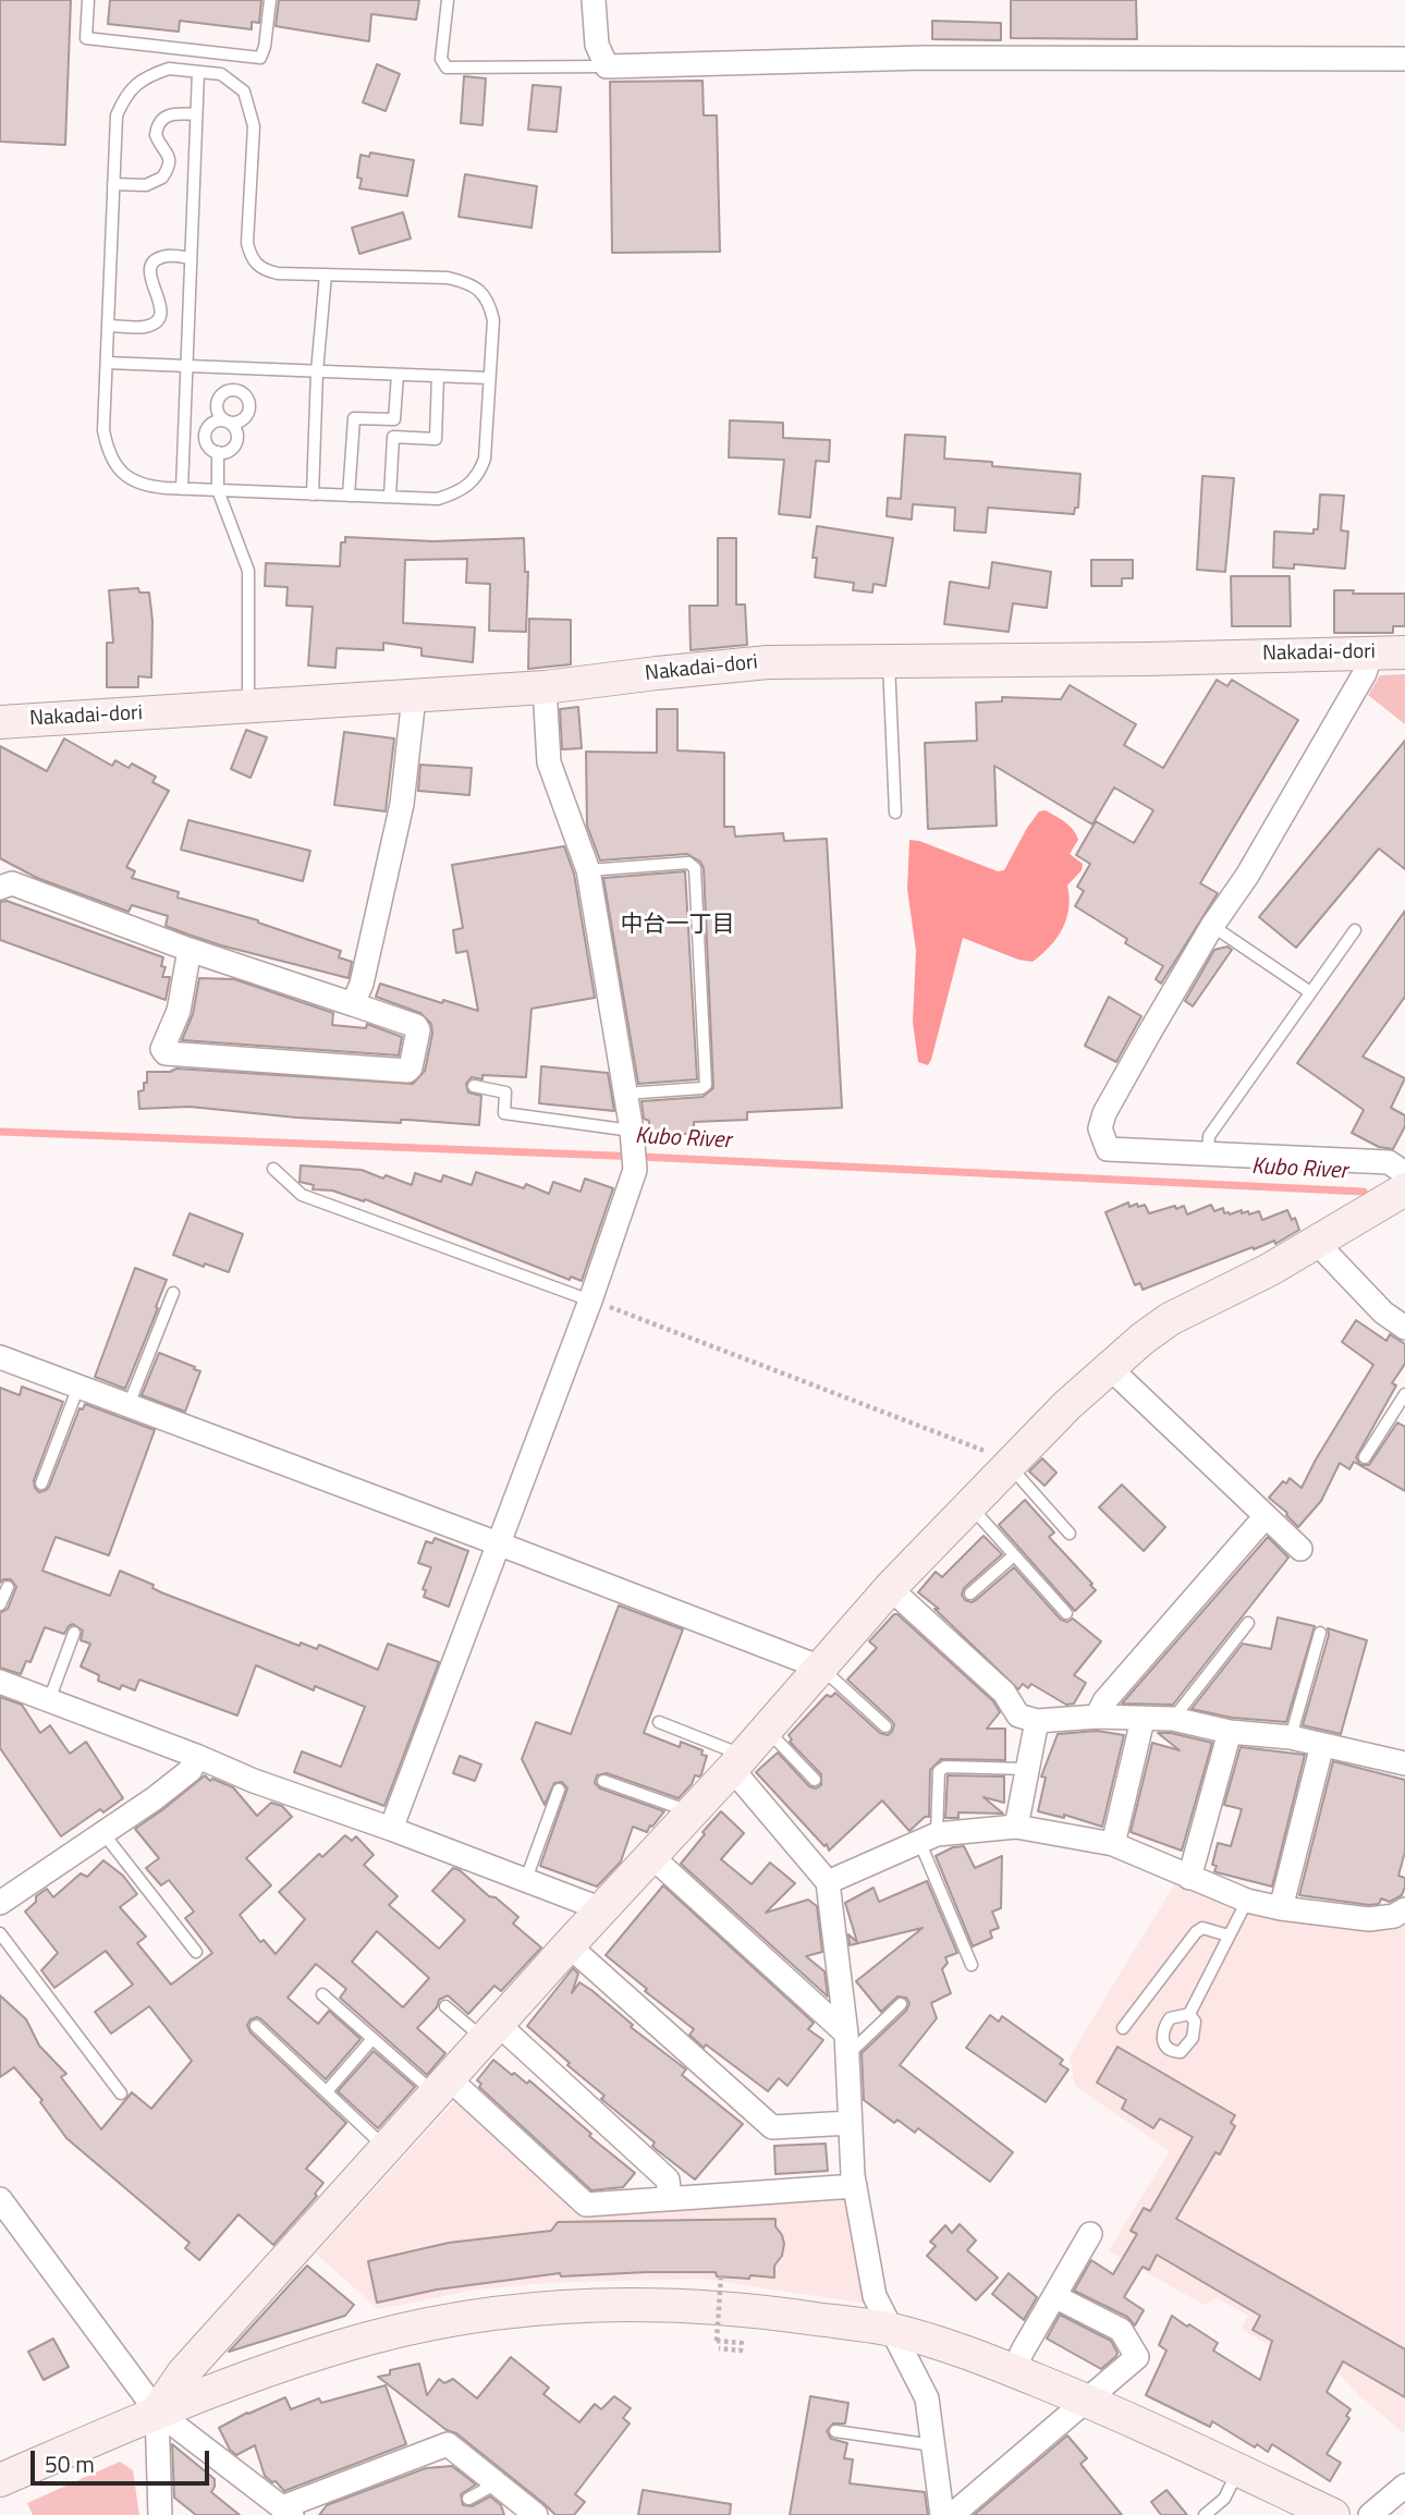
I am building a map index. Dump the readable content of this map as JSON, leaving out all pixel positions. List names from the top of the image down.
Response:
{
  "streets": {
    "street": ["Nakadai-dori"]
  },
  "districts": ["中台一丁目"],
  "water": ["Kubo River"],
  "scale_bar": "50 m"
}
